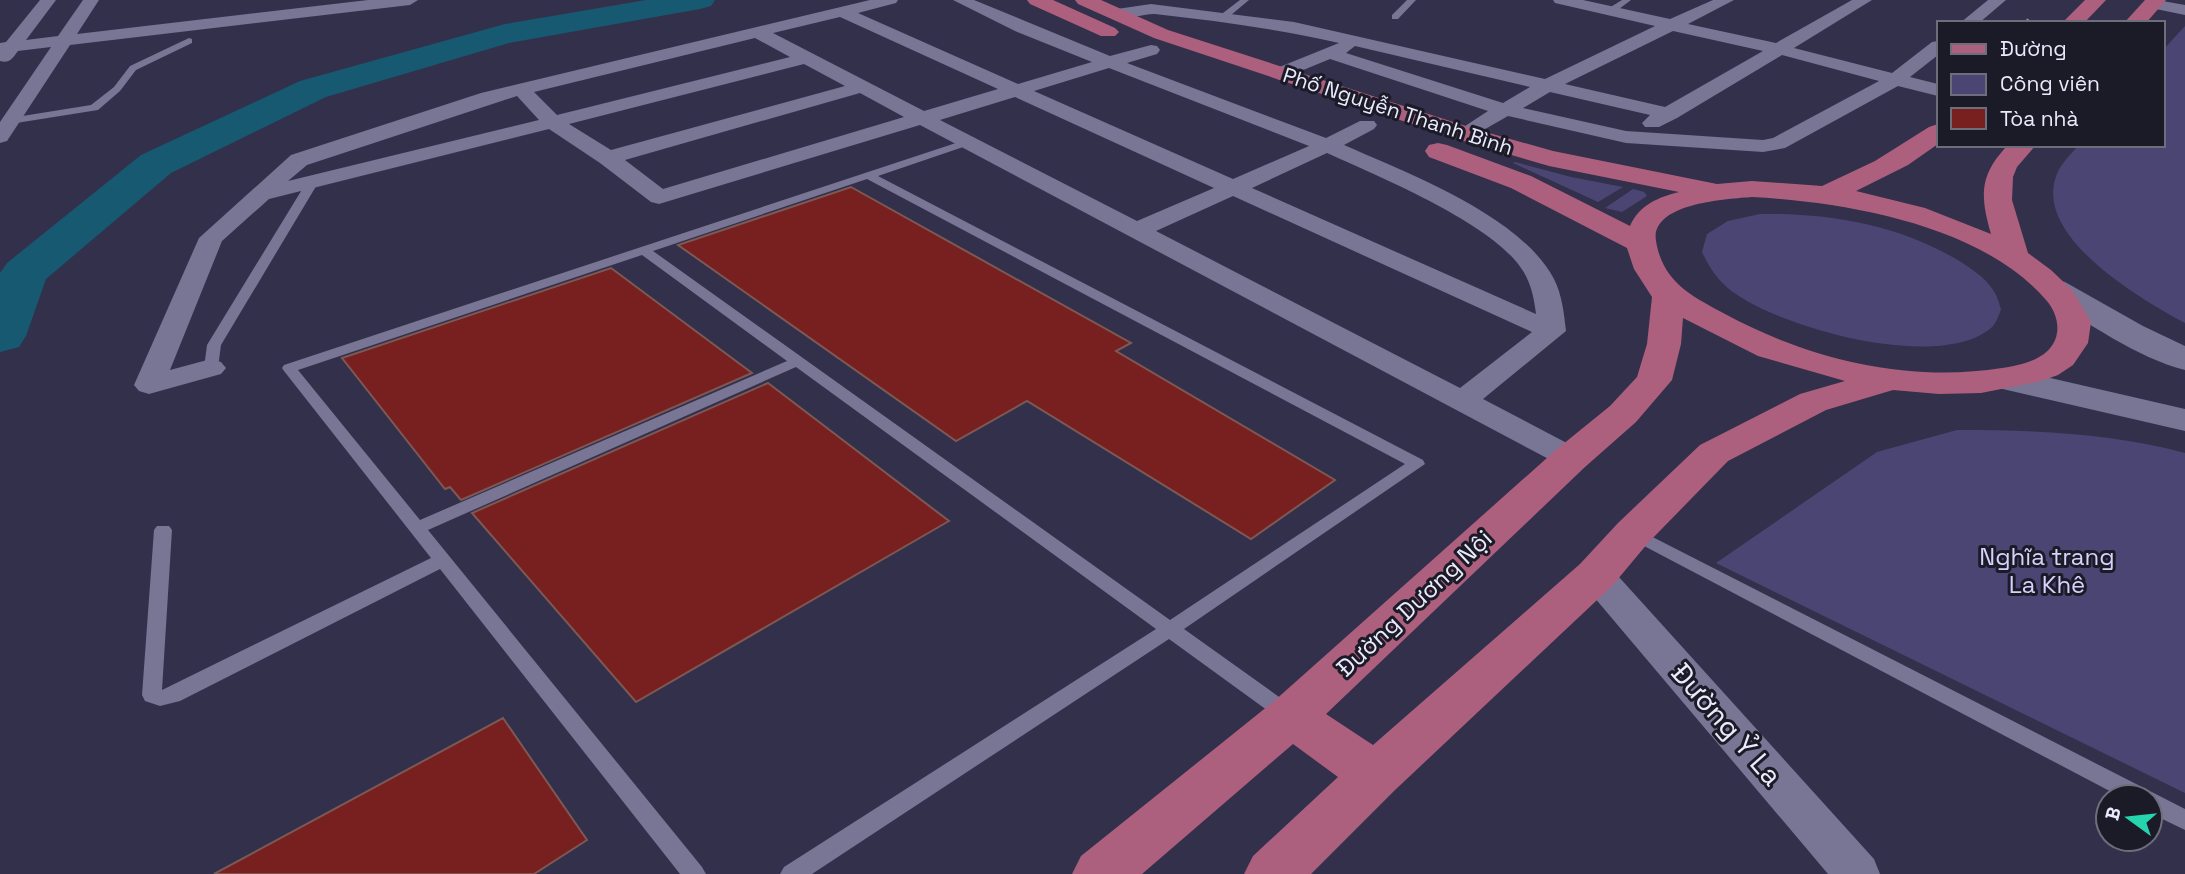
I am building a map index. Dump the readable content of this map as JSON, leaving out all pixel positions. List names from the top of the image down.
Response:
{
  "streets": {
    "main road": ["Phố Nguyễn Thanh Bình", "Đường Dương Nội"],
    "street": ["Đường Ỷ La"]
  },
  "parks": ["Nghĩa trang La Khê"],
  "legend": ["Đường", "Công viên", "Tòa nhà"],
  "north": "left"
}
